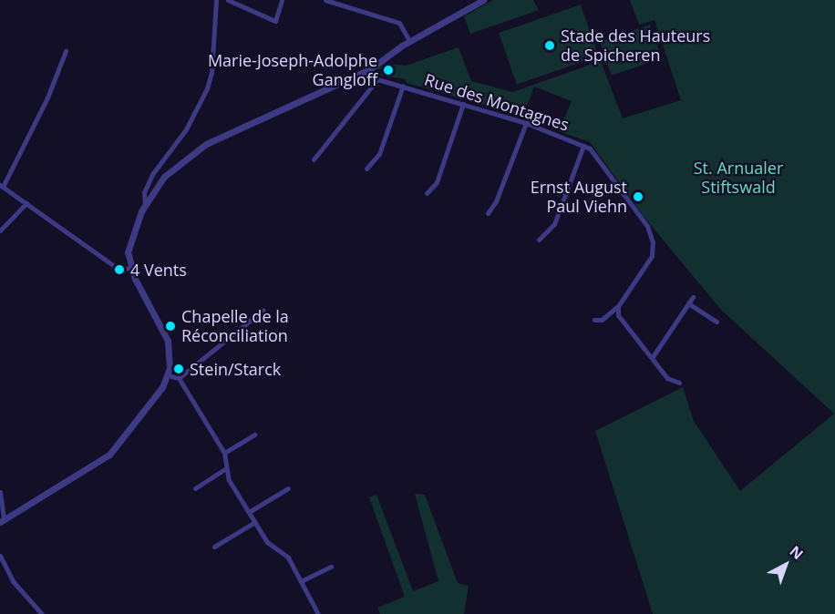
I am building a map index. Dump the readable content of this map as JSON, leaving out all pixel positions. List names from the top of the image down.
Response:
{
  "streets": {
    "street": ["Rue des Montagnes"]
  },
  "parks": ["St. Arnualer Stiftswald"],
  "places": [
    "Stade des Hauteurs de Spicheren",
    "Marie-Joseph-Adolphe Gangloff",
    "Ernst August Paul Viehn",
    "4 Vents",
    "Chapelle de la Réconciliation",
    "Stein/Starck"
  ],
  "north": "top right"
}
